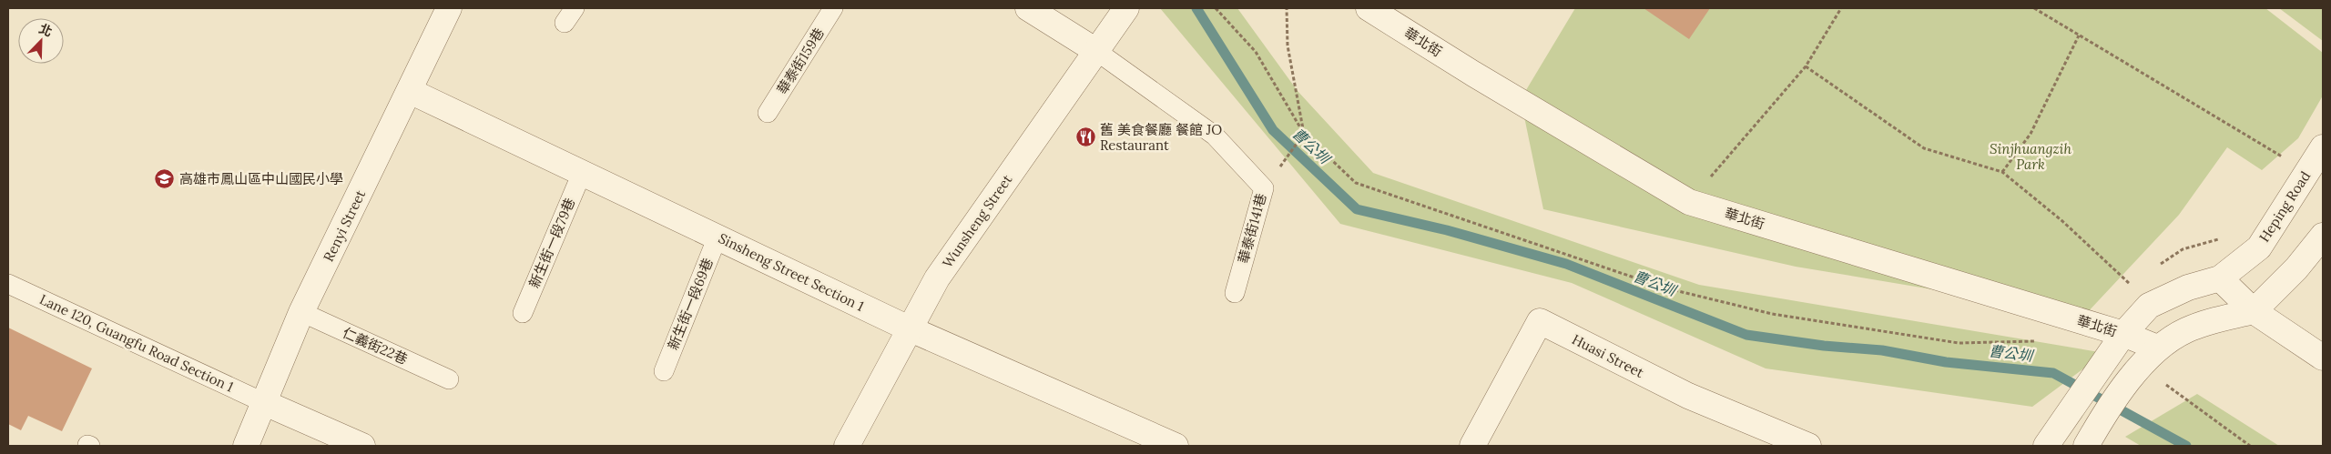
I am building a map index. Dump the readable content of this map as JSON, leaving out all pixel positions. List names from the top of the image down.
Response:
{
  "streets": {
    "street": [
      "華北街",
      "Heping Road",
      "Wunsheng Street",
      "Renyi Street",
      "Sinsheng Street Section 1",
      "Huasi Street"
    ],
    "lane": [
      "華泰街159巷",
      "華泰街141巷",
      "新生街一段79巷",
      "新生街一段69巷",
      "Lane 120, Guangfu Road Section 1",
      "仁義街22巷"
    ]
  },
  "crossings": [
    ["Wunsheng Street", "華泰街141巷"],
    ["Wunsheng Street", "Sinsheng Street Section 1"],
    ["Renyi Street", "Sinsheng Street Section 1"],
    ["Renyi Street", "Lane 120, Guangfu Road Section 1"],
    ["Renyi Street", "仁義街22巷"],
    ["新生街一段79巷", "Sinsheng Street Section 1"],
    ["Sinsheng Street Section 1", "新生街一段69巷"]
  ],
  "water": ["曹公圳"],
  "parks": ["Sinjhuangzih Park"],
  "places": {
    "restaurant": ["舊 美食餐廳 餐館 JO Restaurant"],
    "school or university": ["高雄市鳳山區中山國民小學"]
  },
  "north": "top right"
}
